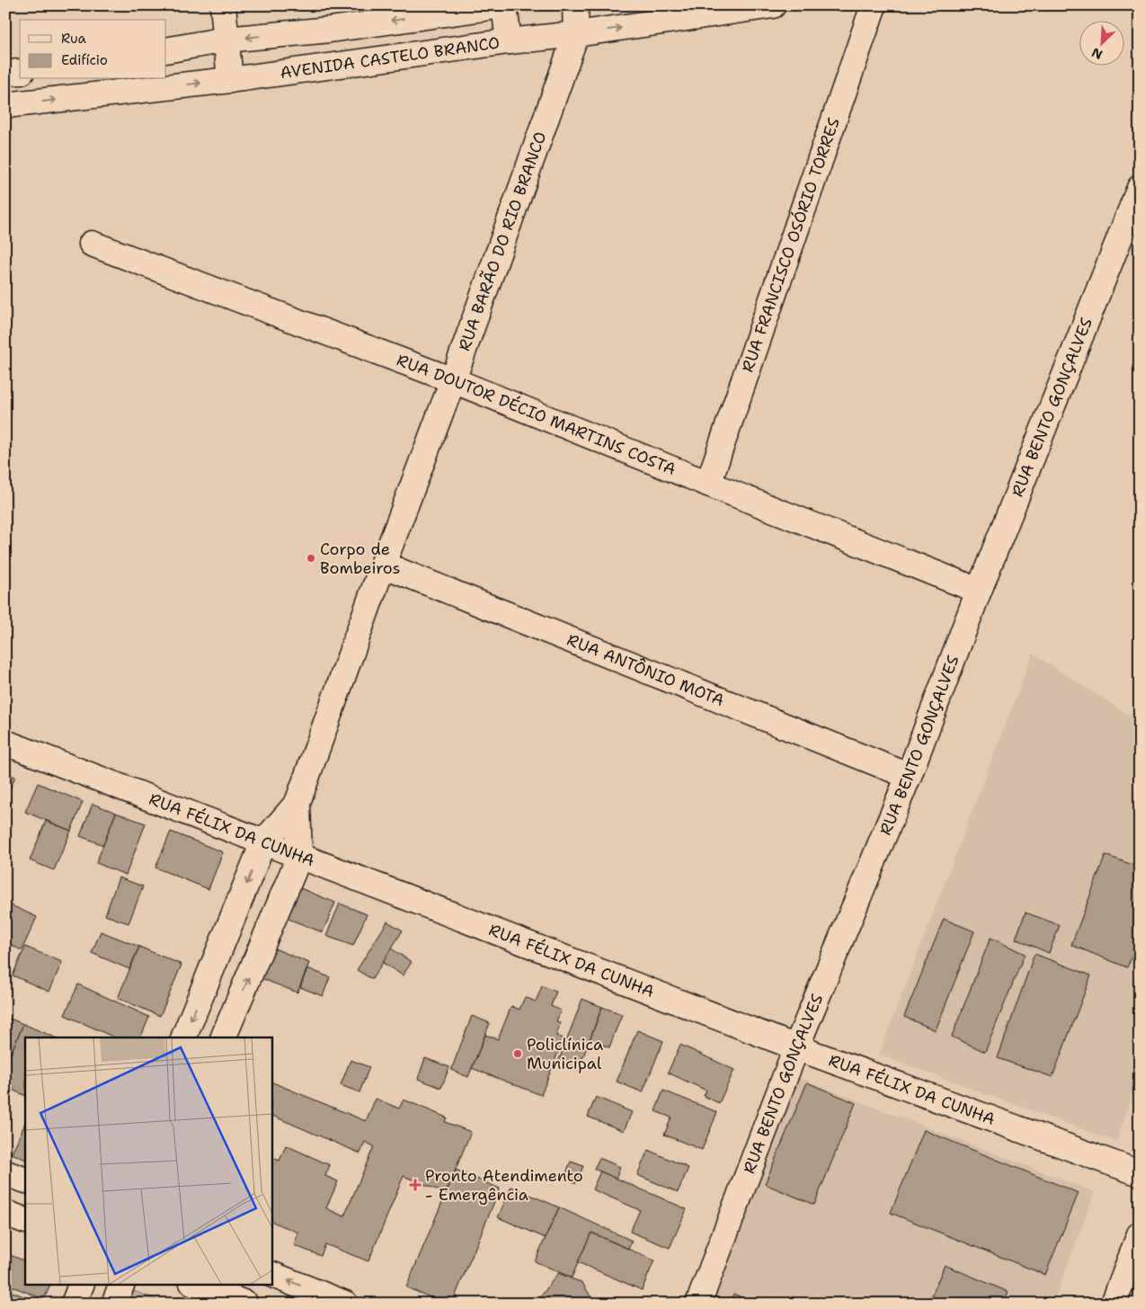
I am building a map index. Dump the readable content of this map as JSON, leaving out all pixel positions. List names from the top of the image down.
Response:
{
  "streets": {
    "street": [
      "AVENIDA CASTELO BRANCO",
      "RUA BARÃO DO RIO BRANCO",
      "RUA FRANCISCO OSÓRIO TORRES",
      "RUA BENTO GONÇALVES",
      "RUA DOUTOR DÉCIO MARTINS COSTA",
      "RUA ANTÔNIO MOTA",
      "RUA FÉLIX DA CUNHA"
    ]
  },
  "crossings": [
    ["AVENIDA CASTELO BRANCO", "RUA BARÃO DO RIO BRANCO"],
    ["RUA BARÃO DO RIO BRANCO", "RUA DOUTOR DÉCIO MARTINS COSTA"],
    ["RUA BARÃO DO RIO BRANCO", "RUA ANTÔNIO MOTA"],
    ["RUA BARÃO DO RIO BRANCO", "RUA FÉLIX DA CUNHA"],
    ["RUA FRANCISCO OSÓRIO TORRES", "RUA DOUTOR DÉCIO MARTINS COSTA"],
    ["RUA BENTO GONÇALVES", "RUA DOUTOR DÉCIO MARTINS COSTA"],
    ["RUA BENTO GONÇALVES", "RUA ANTÔNIO MOTA"],
    ["RUA BENTO GONÇALVES", "RUA FÉLIX DA CUNHA"]
  ],
  "one_way": ["AVENIDA CASTELO BRANCO"],
  "places": {
    "other": ["Corpo de Bombeiros", "Policlínica Municipal"],
    "health": ["Pronto Atendimento - Emergência"]
  },
  "legend": ["Rua", "Edifício"],
  "north": "bottom left"
}
